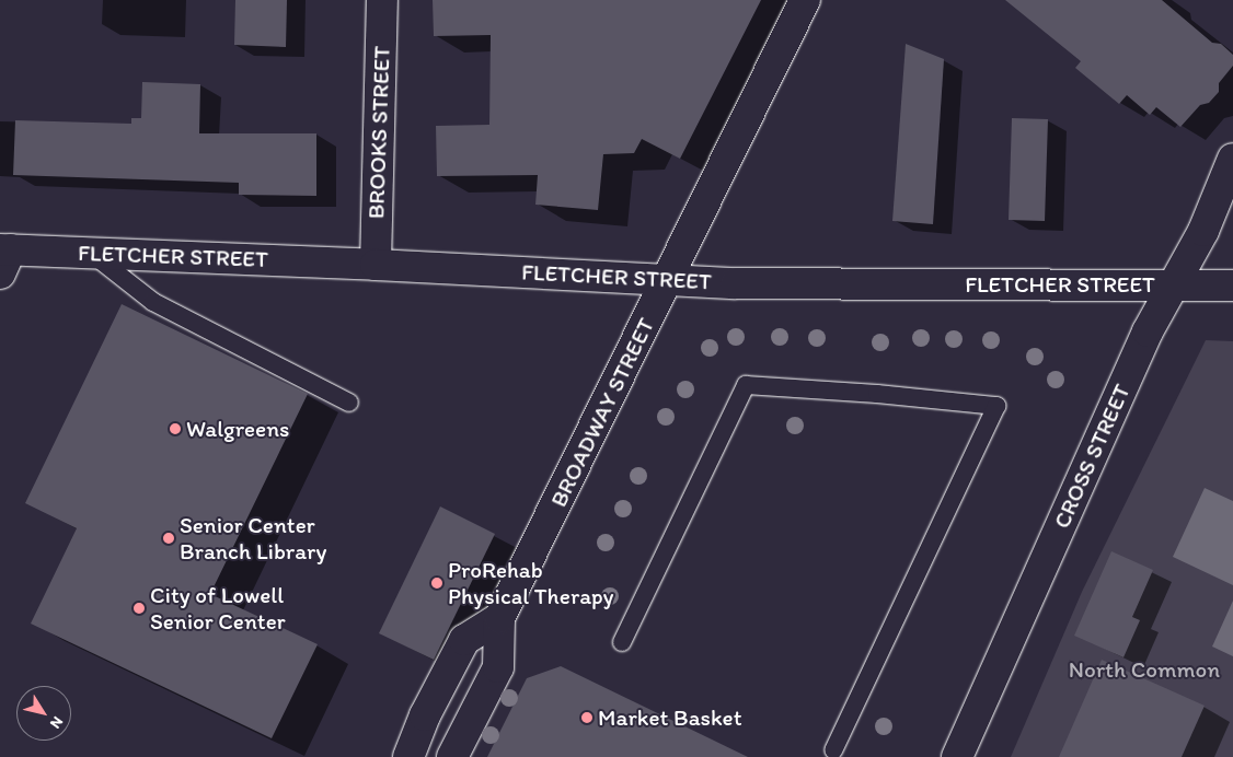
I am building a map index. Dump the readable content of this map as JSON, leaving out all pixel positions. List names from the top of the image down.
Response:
{
  "streets": {
    "main road": [
      "BROOKS STREET",
      "FLETCHER STREET",
      "BROADWAY STREET",
      "CROSS STREET"
    ]
  },
  "crossings": [
    ["BROOKS STREET", "FLETCHER STREET"],
    ["FLETCHER STREET", "BROADWAY STREET"],
    ["FLETCHER STREET", "CROSS STREET"]
  ],
  "parks": ["North Common"],
  "places": [
    "Walgreens",
    "Senior Center Branch Library",
    "ProRehab Physical Therapy",
    "City of Lowell Senior Center",
    "Market Basket"
  ],
  "north": "bottom right"
}
